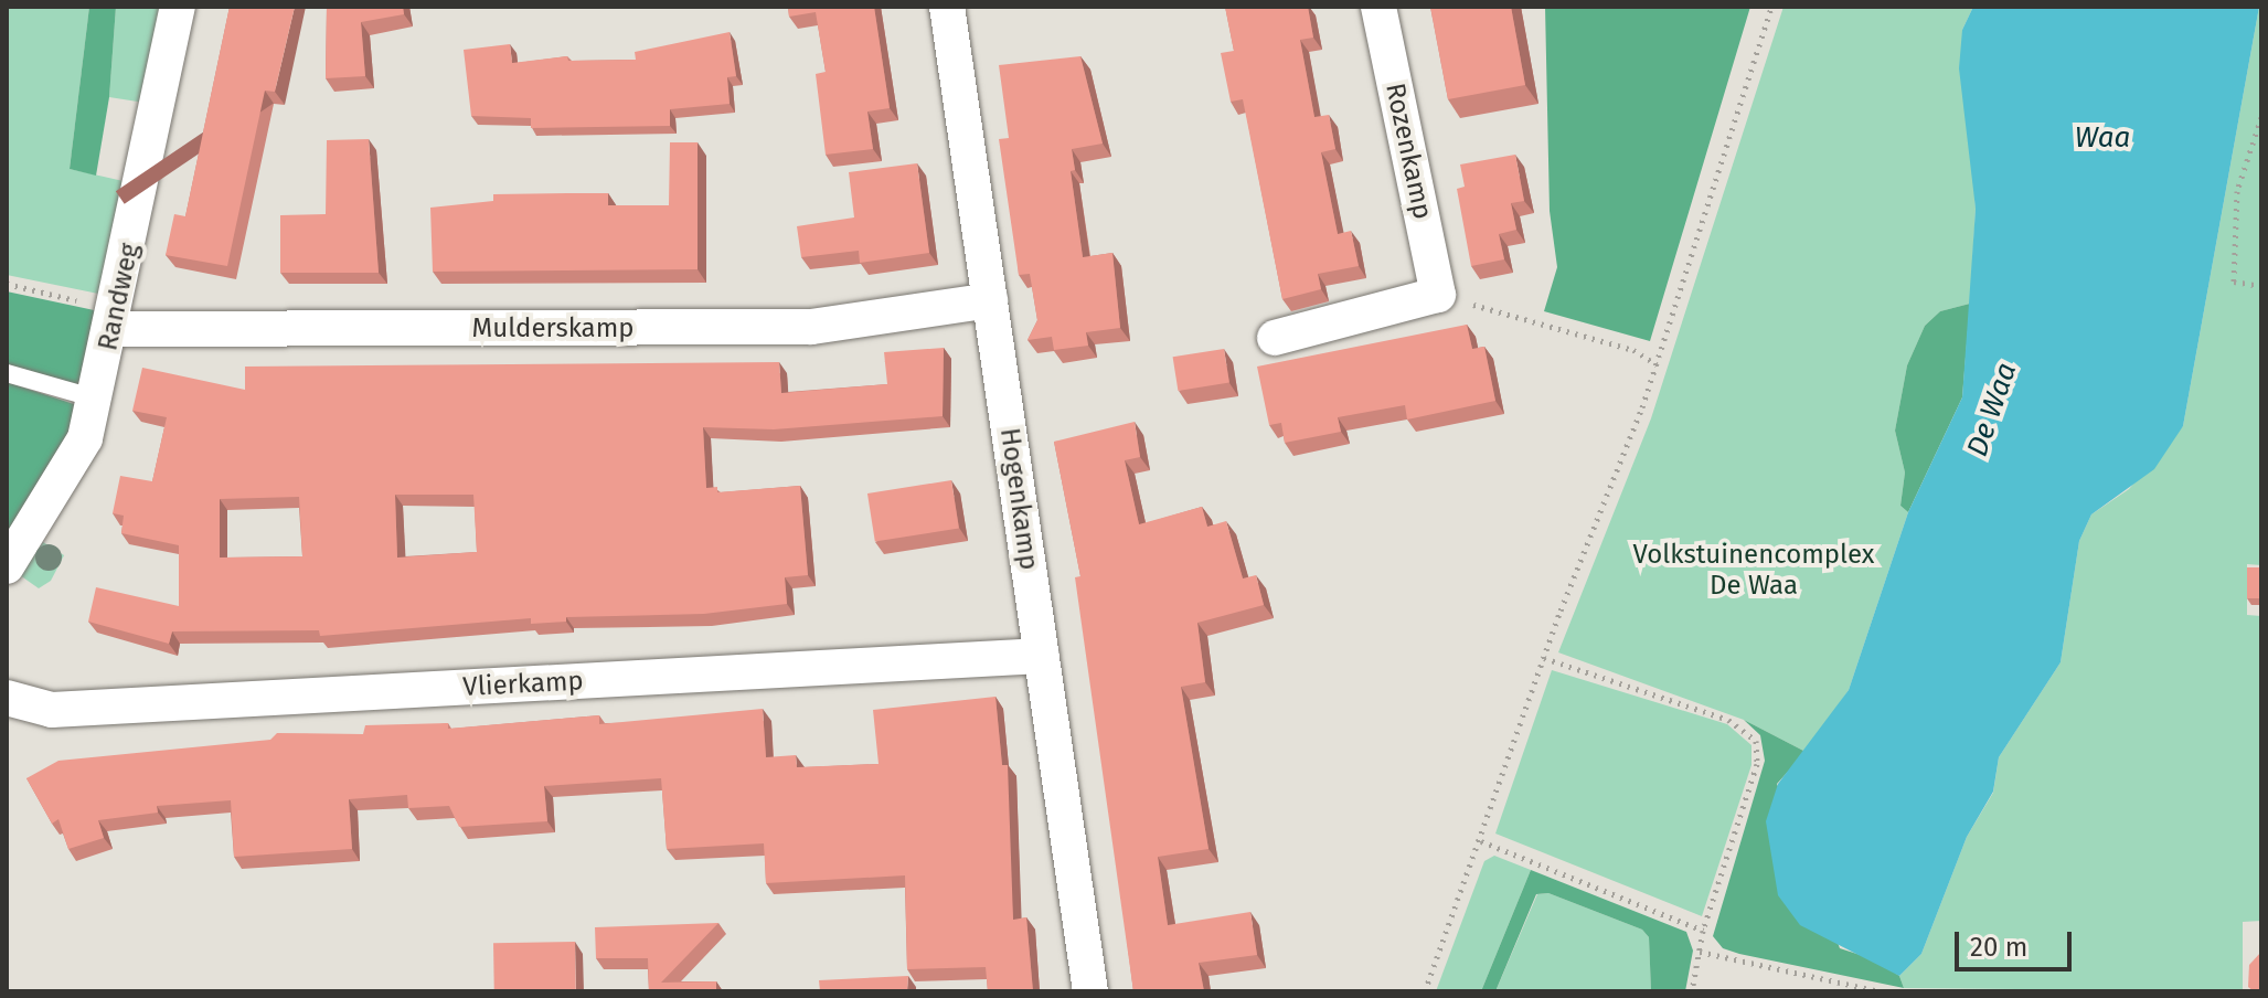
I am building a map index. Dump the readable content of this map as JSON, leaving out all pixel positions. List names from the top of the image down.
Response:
{
  "streets": {
    "street": [
      "Rozenkamp",
      "Randweg",
      "Mulderskamp",
      "Hogenkamp",
      "Vlierkamp"
    ]
  },
  "crossings": [
    ["Randweg", "Mulderskamp"],
    ["Mulderskamp", "Hogenkamp"],
    ["Hogenkamp", "Vlierkamp"]
  ],
  "water": ["Waa", "De Waa"],
  "parks": ["Volkstuinencomplex De Waa"],
  "scale_bar": "20 m"
}
